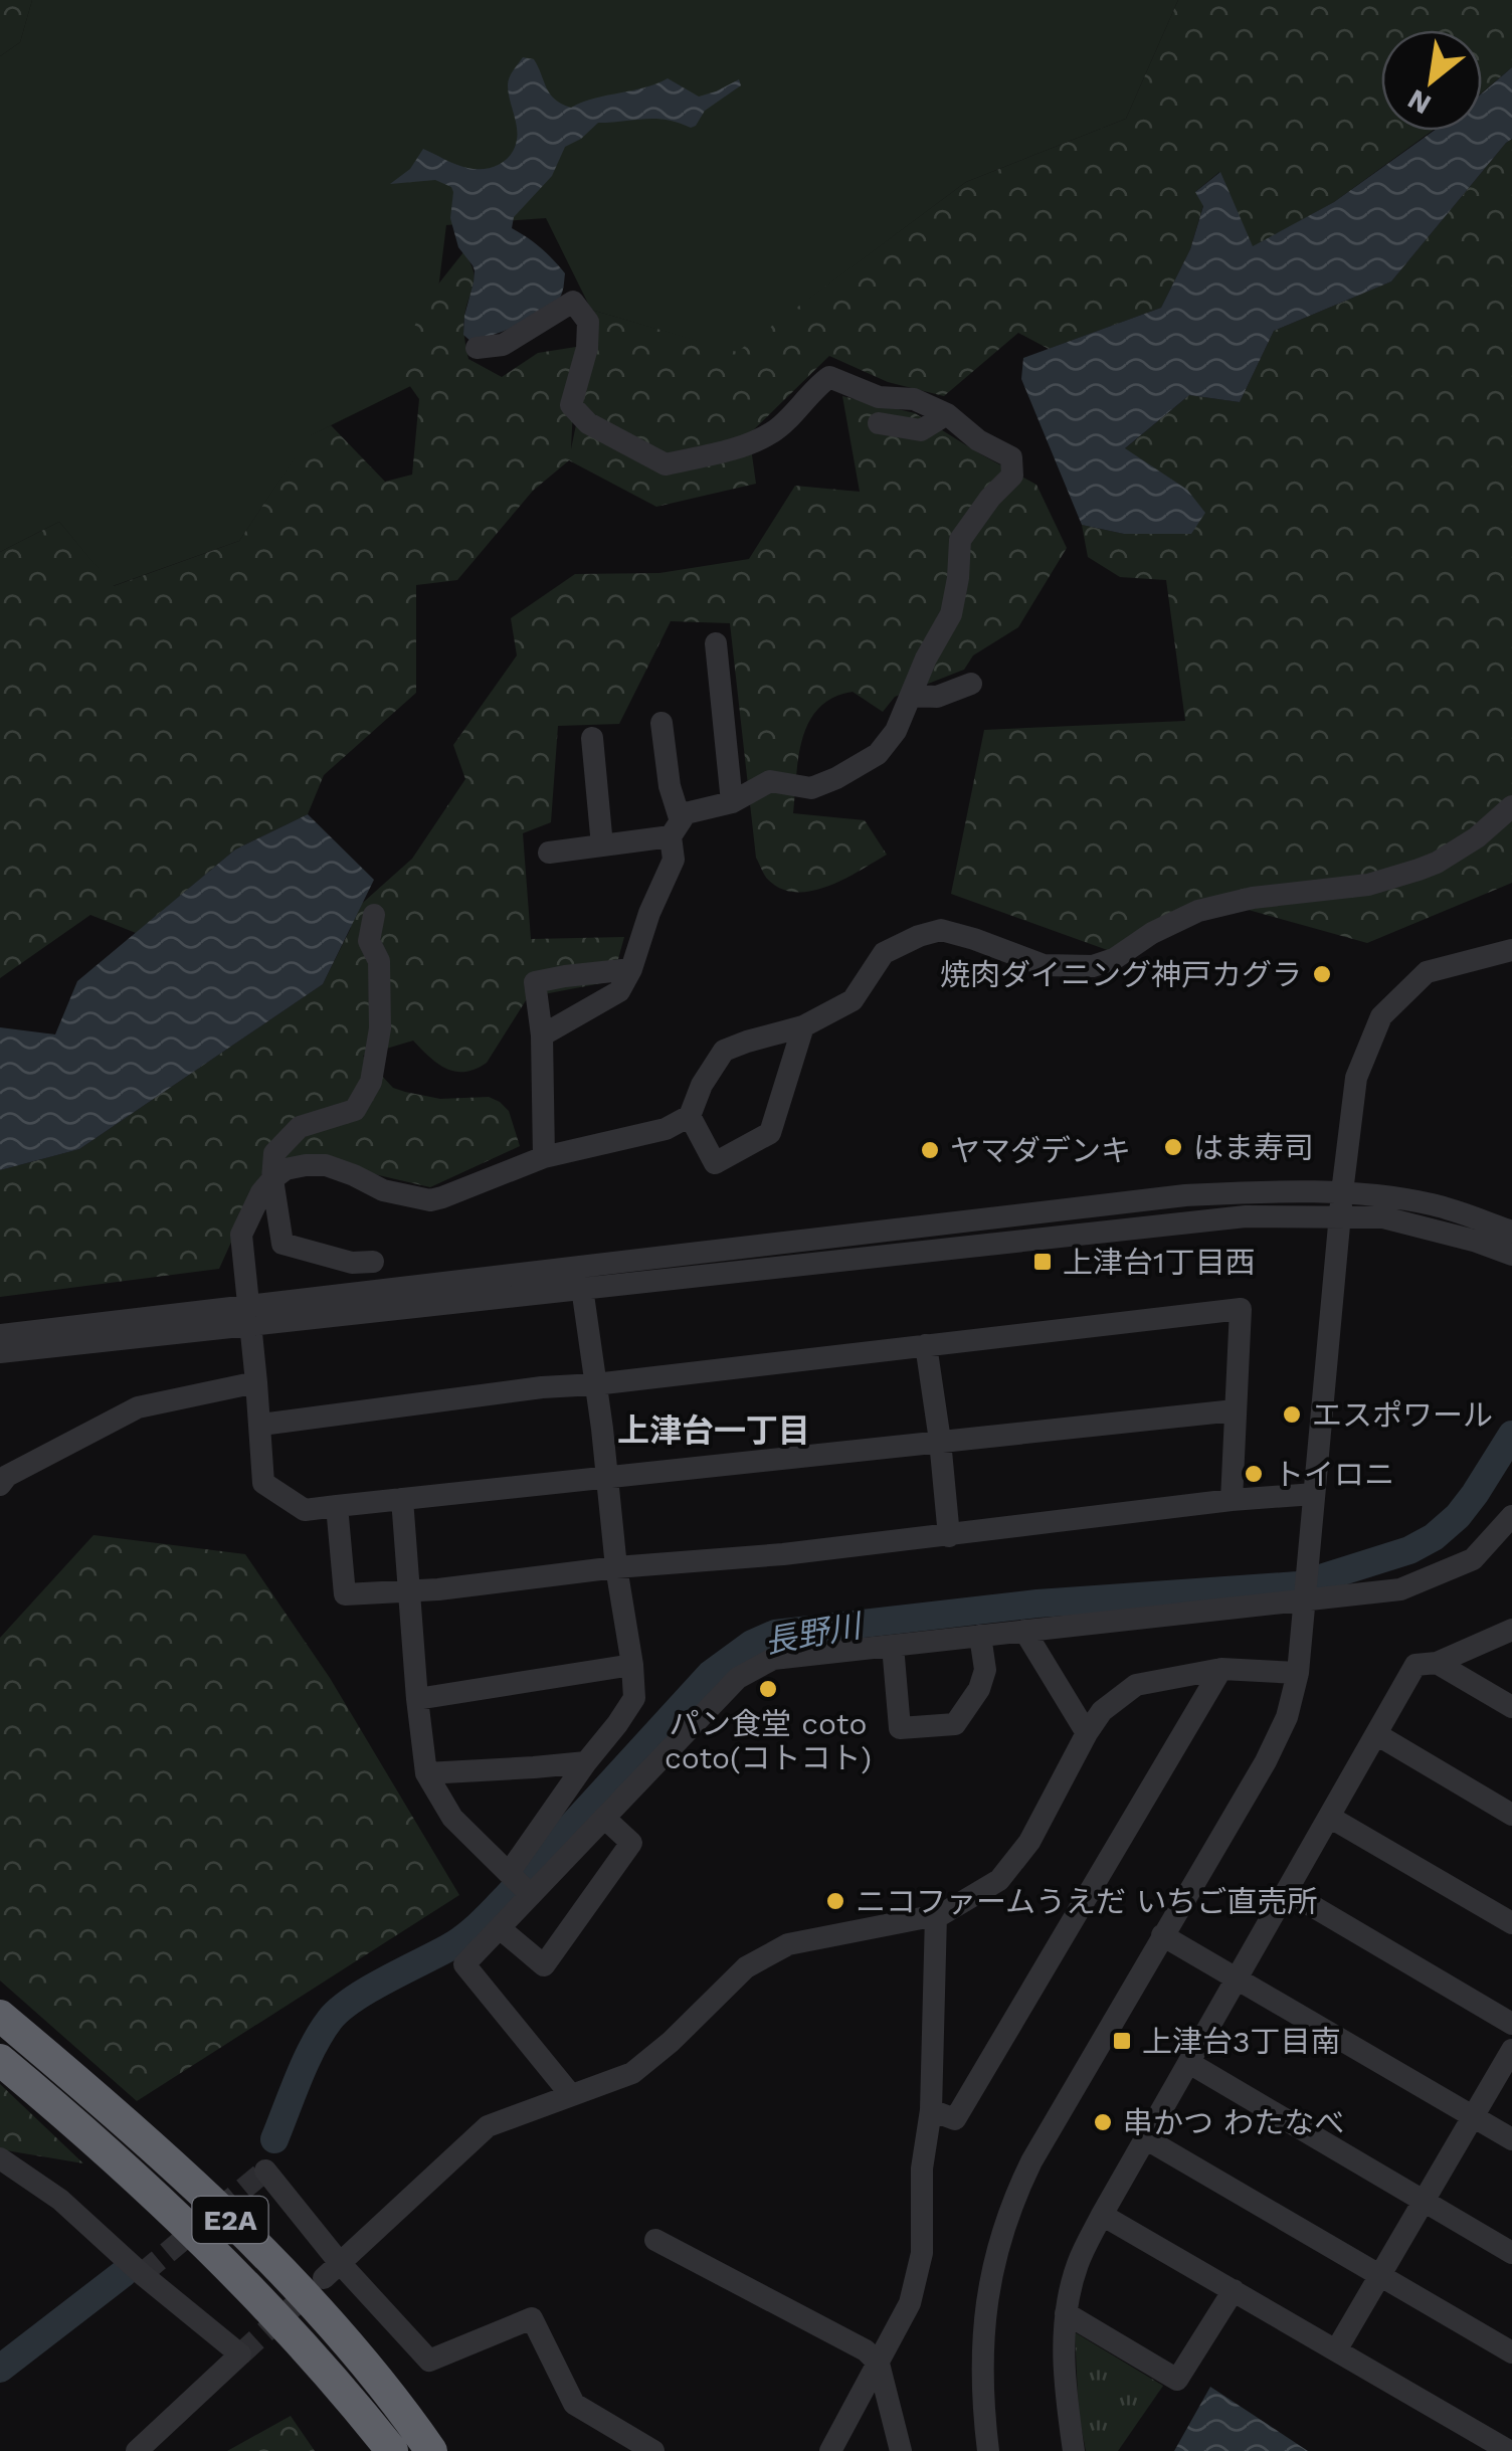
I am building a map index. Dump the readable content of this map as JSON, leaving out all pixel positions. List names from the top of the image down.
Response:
{
  "streets": {
    "highway": ["E2A"]
  },
  "districts": ["上津台一丁目"],
  "water": ["長野川"],
  "places": {
    "other": [
      "焼肉ダイニング神戸カグラ",
      "はま寿司",
      "ヤマダデンキ",
      "エスポワール",
      "トイロニ",
      "パン食堂 coto coto(コトコト)",
      "ニコファームうえだ いちご直売所",
      "串かつ わたなべ"
    ],
    "transit": ["上津台1丁目西", "上津台3丁目南"]
  },
  "north": "bottom left"
}
